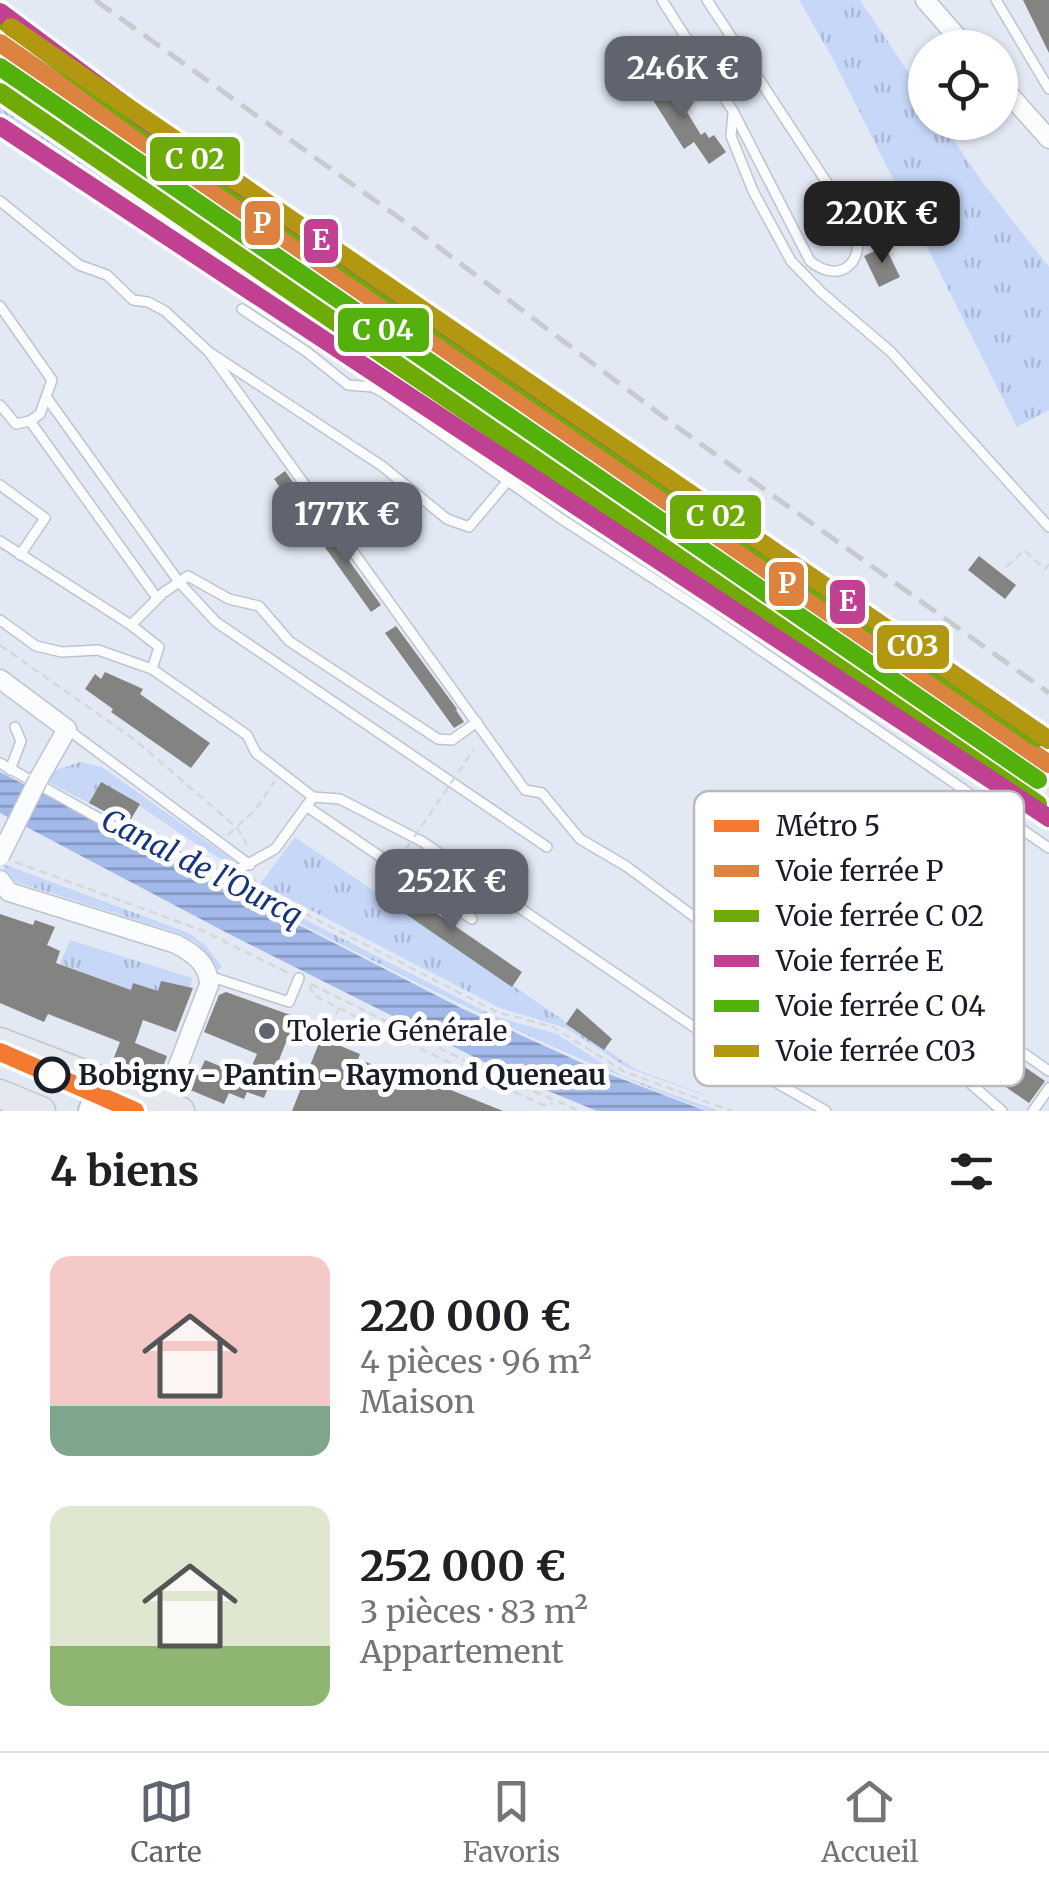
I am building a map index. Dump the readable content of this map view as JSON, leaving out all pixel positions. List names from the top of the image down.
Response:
{
  "water": ["Canal de l'Ourcq"],
  "places": ["Tolerie Générale", "Bobigny - Pantin - Raymond Queneau"],
  "lines": [
    "rail line E",
    "rail line C03",
    "rail line P",
    "metro line 5"
  ],
  "legend": [
    "Métro 5",
    "Voie ferrée P",
    "Voie ferrée C 02",
    "Voie ferrée E",
    "Voie ferrée C 04",
    "Voie ferrée C03"
  ],
  "page": {
    "price": [
      "246K €",
      "220K €",
      "177K €",
      "252K €"
    ],
    "heading": "4 biens",
    "list": [
      {
        "name": "220 000 €",
        "note": "4 pièces · 96 m² · Maison"
      },
      {
        "name": "252 000 €",
        "note": "3 pièces · 83 m² · Appartement"
      }
    ],
    "tabs": ["Carte", "Favoris", "Accueil"]
  }
}
